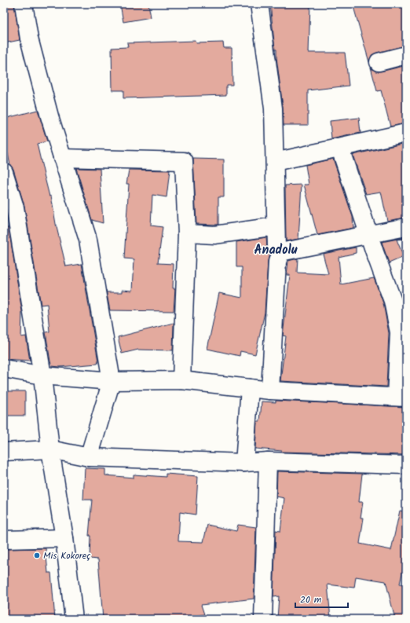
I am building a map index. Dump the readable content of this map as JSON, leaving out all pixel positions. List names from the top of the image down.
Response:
{
  "districts": ["Anadolu"],
  "places": ["Mis Kokoreç"],
  "scale_bar": "20 m"
}
